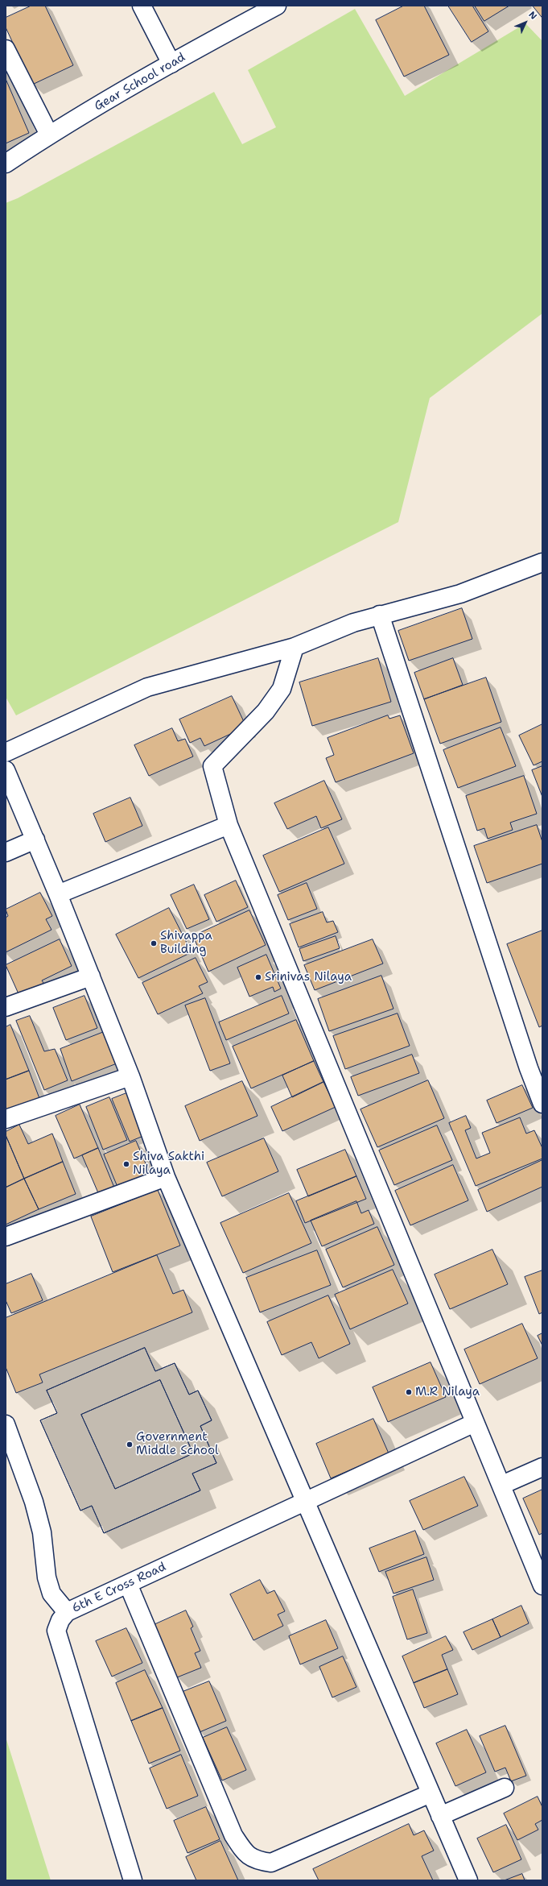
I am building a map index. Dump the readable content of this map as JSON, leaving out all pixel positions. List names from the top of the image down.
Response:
{
  "streets": {
    "street": ["Gear School road", "6th E Cross Road"]
  },
  "places": [
    "Shivappa Building",
    "Srinivas Nilaya",
    "Shiva Sakthi Nilaya",
    "M.R Nilaya",
    "Government Middle School"
  ],
  "north": "top right"
}
